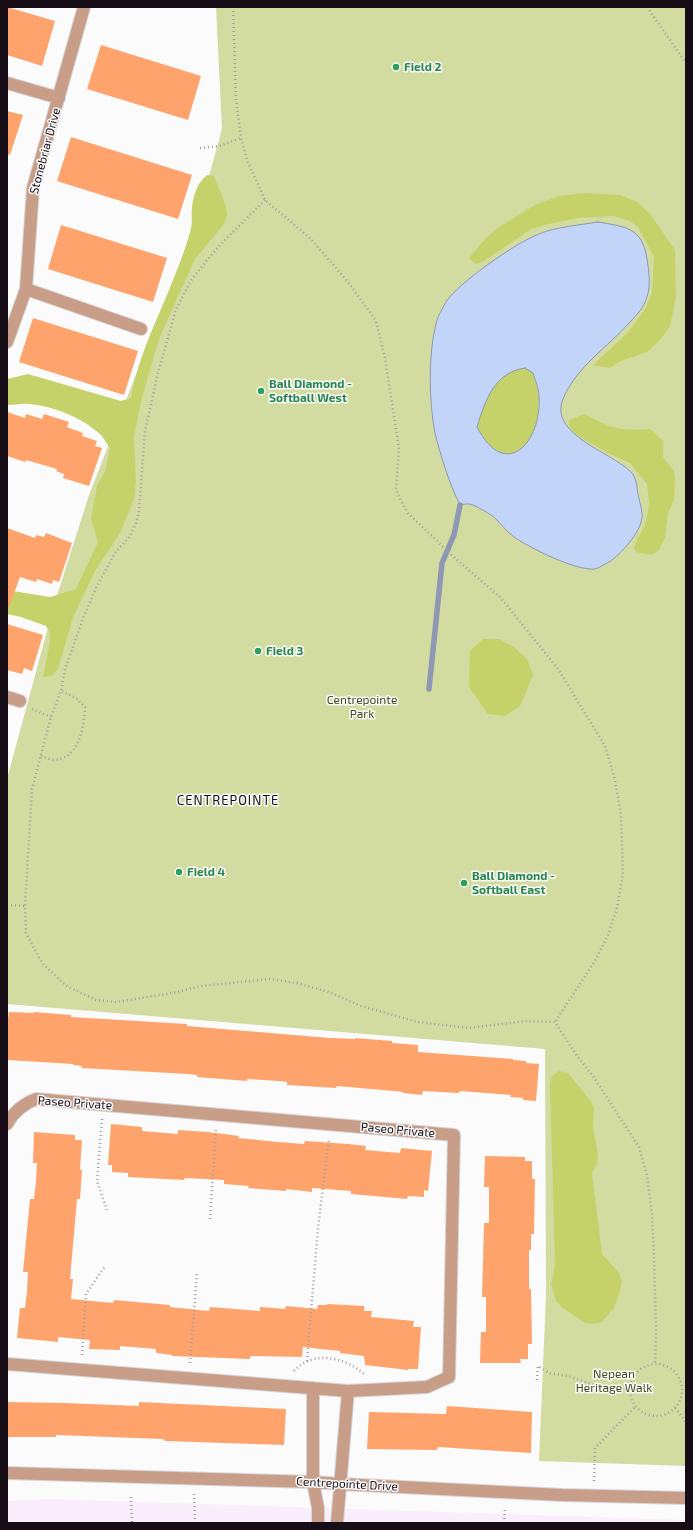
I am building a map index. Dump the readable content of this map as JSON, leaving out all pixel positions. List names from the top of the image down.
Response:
{
  "streets": {
    "street": ["Stonebriar Drive", "Paseo Private", "Centrepointe Drive"]
  },
  "districts": ["CENTREPOINTE"],
  "parks": ["Centrepointe Park", "Nepean Heritage Walk"],
  "places": [
    "Field 2",
    "Ball Diamond - Softball West",
    "Field 3",
    "Field 4",
    "Ball Diamond - Softball East"
  ]
}
